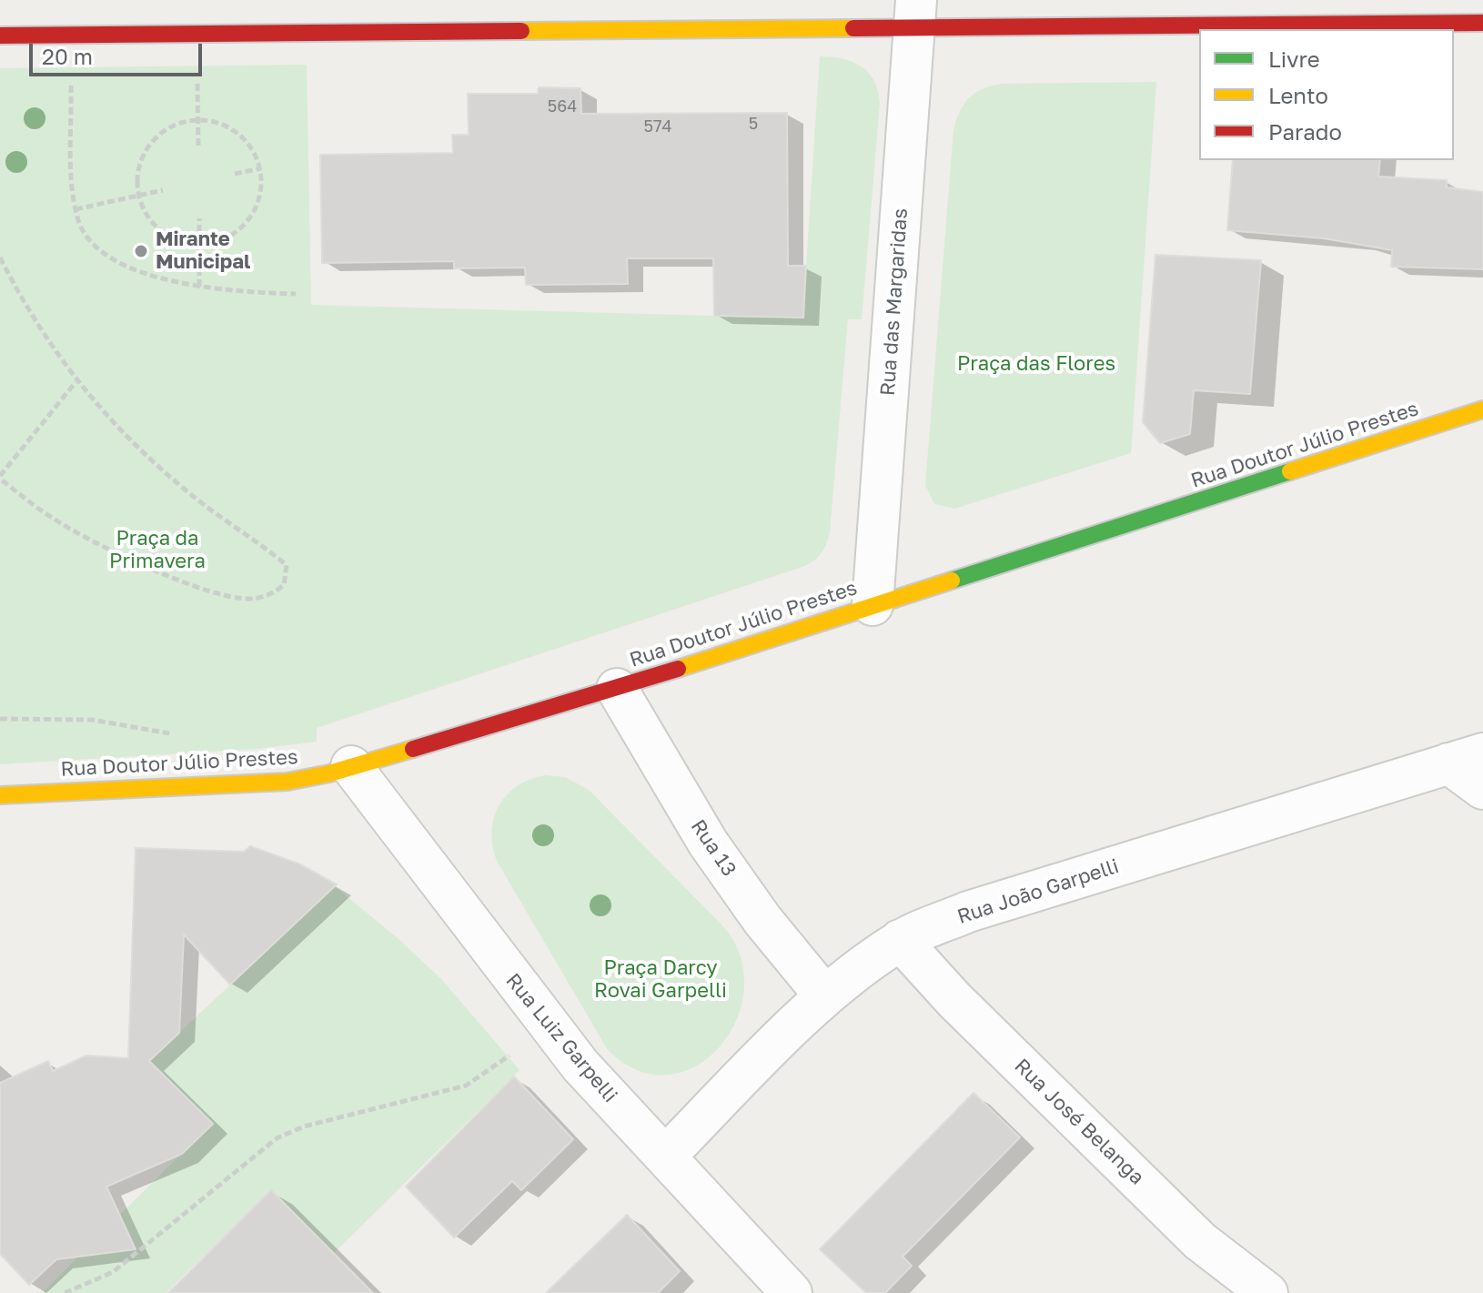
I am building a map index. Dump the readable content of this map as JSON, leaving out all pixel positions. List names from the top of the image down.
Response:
{
  "streets": {
    "street": [
      "Rua das Margaridas",
      "Rua Doutor Júlio Prestes",
      "Rua 13",
      "Rua João Garpelli",
      "Rua Luiz Garpelli",
      "Rua José Belanga"
    ]
  },
  "crossings": [
    ["Rua das Margaridas", "Rua Doutor Júlio Prestes"],
    ["Rua Doutor Júlio Prestes", "Rua 13"],
    ["Rua Doutor Júlio Prestes", "Rua Luiz Garpelli"],
    ["Rua 13", "Rua João Garpelli"],
    ["Rua João Garpelli", "Rua Luiz Garpelli"],
    ["Rua João Garpelli", "Rua José Belanga"]
  ],
  "parks": ["Praça das Flores", "Praça da Primavera", "Praça Darcy Rovai Garpelli"],
  "places": ["Mirante Municipal"],
  "house_numbers": ["564", "5", "574"],
  "legend": ["Livre", "Lento", "Parado"],
  "scale_bar": "20 m"
}
